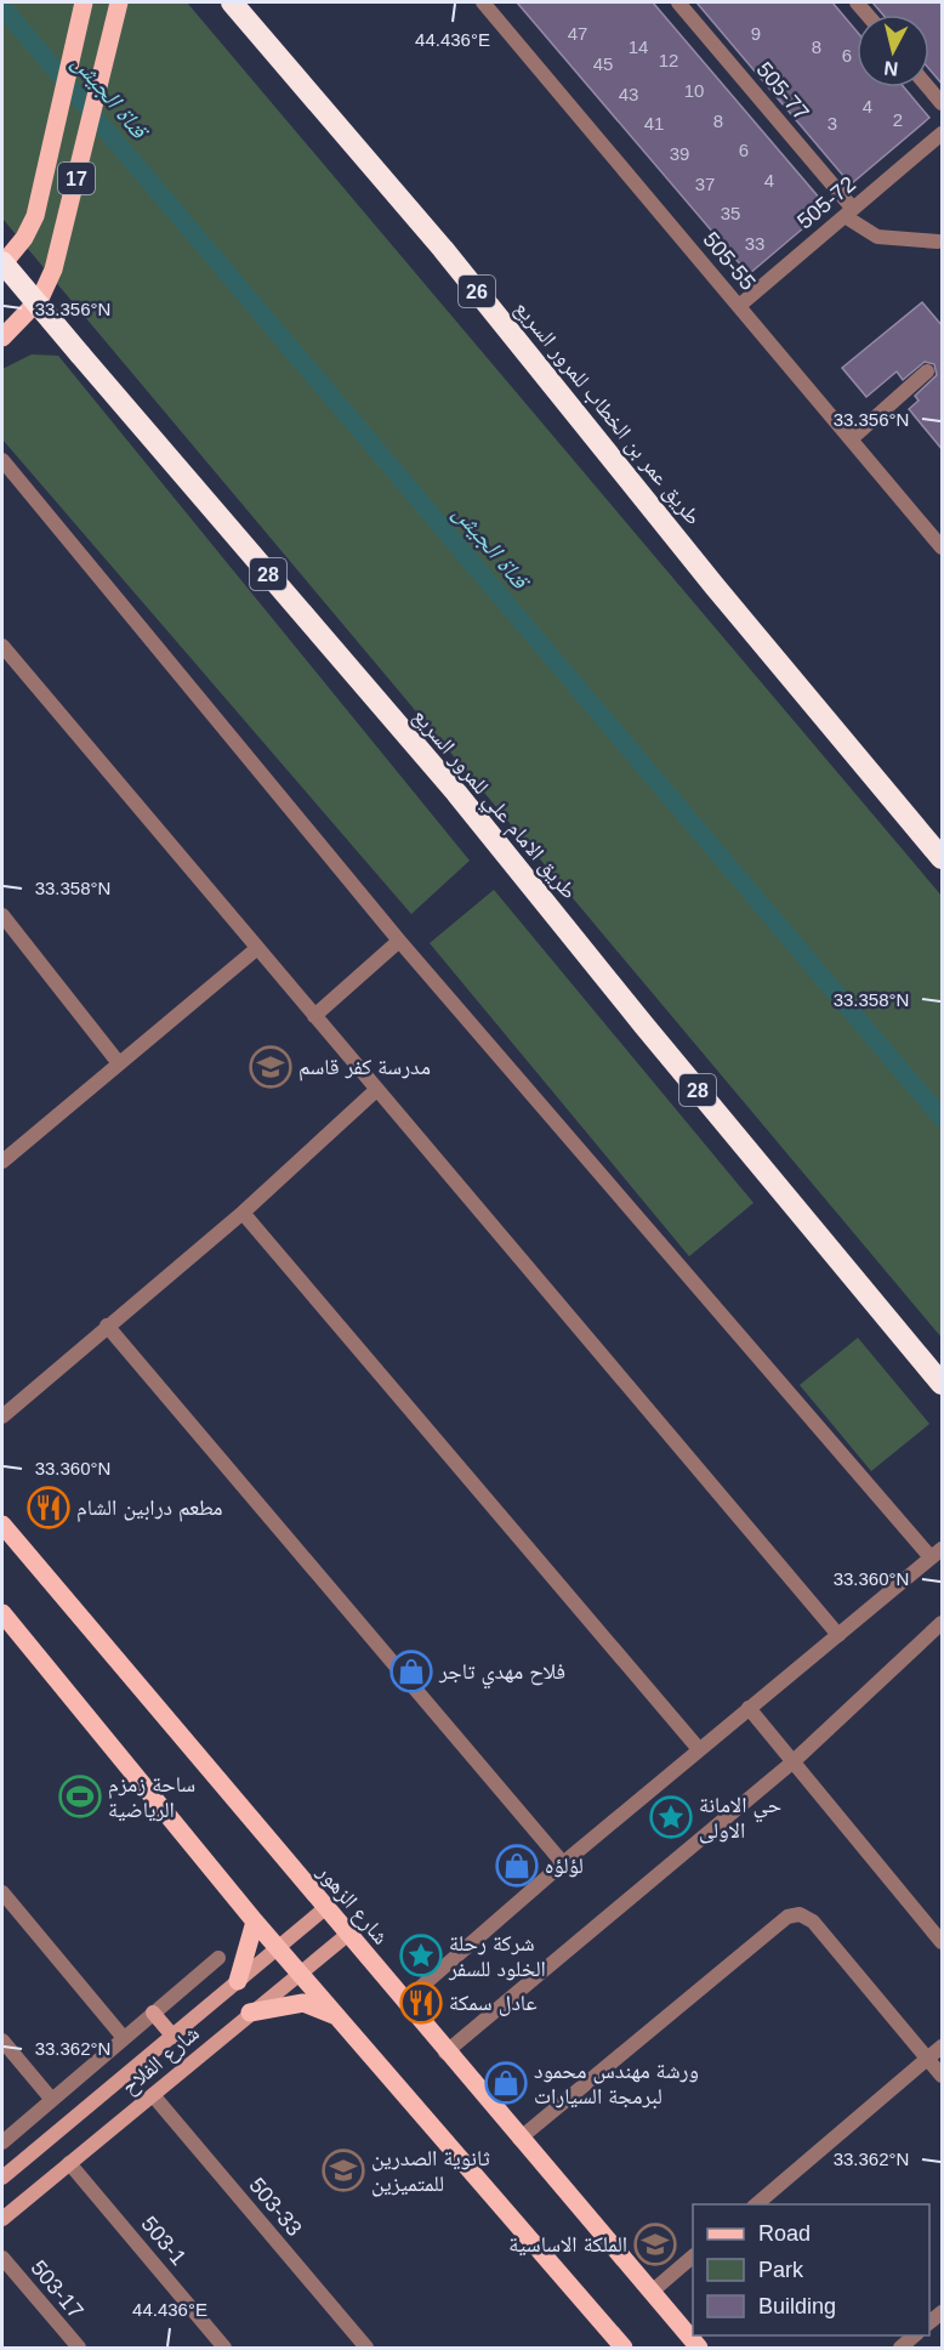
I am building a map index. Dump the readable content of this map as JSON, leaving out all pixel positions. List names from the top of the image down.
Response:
{
  "streets": {
    "highway": [
      "26",
      "طريق عمر بن الخطاب للمرور السريع",
      "28",
      "طريق الامام علي للمرور السريع"
    ],
    "main road": ["17", "شارع الزهور", "شارع الفلاح"],
    "street": [
      "505-77",
      "505-72",
      "505-55",
      "503-33",
      "503-1",
      "503-17"
    ]
  },
  "crossings": [
    ["505-77", "505-72"],
    ["17", "طريق الامام علي للمرور السريع"],
    ["505-72", "505-55"],
    ["شارع الزهور", "شارع الفلاح"],
    ["شارع الفلاح", "503-33"],
    ["شارع الفلاح", "503-1"]
  ],
  "water": ["قناة الجيش"],
  "places": {
    "school or university": ["مدرسة كفر قاسم", "ثانوية الصدرين للمتميزين", "الملكة الاساسية"],
    "restaurant": ["مطعم درابين الشام", "عادل سمكة"],
    "shop": ["فلاح مهدي تاجر", "لؤلؤه", "ورشة مهندس محمود لبرمجة السيارات"],
    "sports": ["ساحة زمزم الرياضية"],
    "place": ["حي الامانة الاولى", "شركة رحلة الخلود للسفر"]
  },
  "house_numbers": [
    "47",
    "9",
    "14",
    "8",
    "6",
    "12",
    "45",
    "10",
    "43",
    "4",
    "2",
    "8",
    "41",
    "3",
    "6",
    "39",
    "4",
    "37",
    "35",
    "33"
  ],
  "legend": ["Road", "Park", "Building"],
  "north": "bottom",
  "coordinates": [
    "44.436°E",
    "33.356°N",
    "33.358°N",
    "33.360°N",
    "33.362°N"
  ]
}
